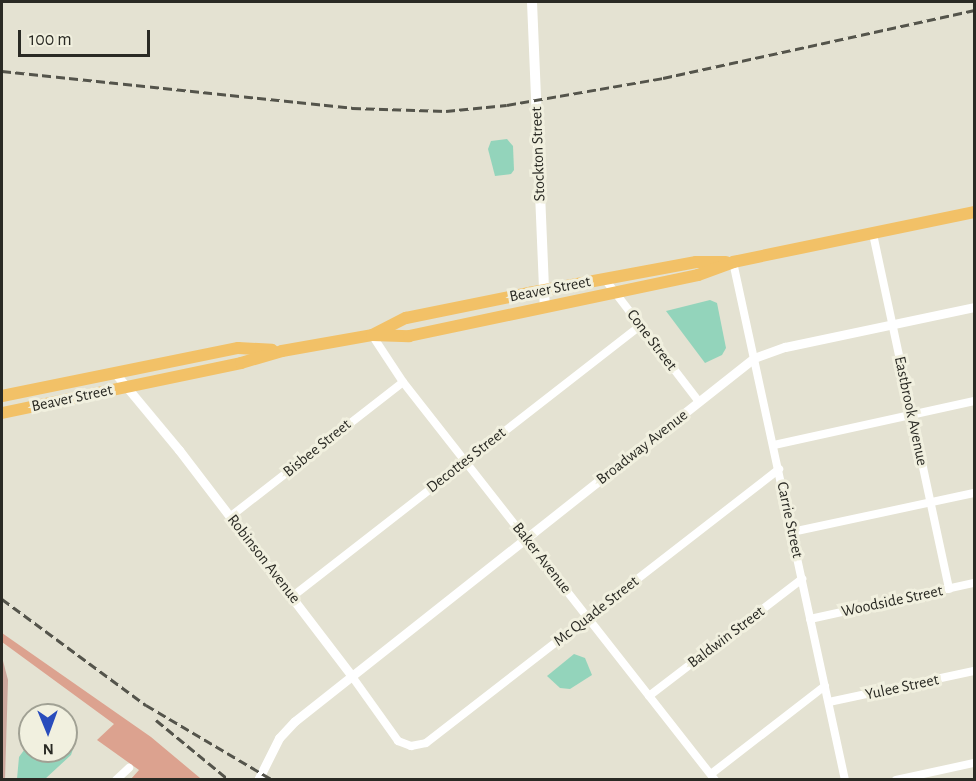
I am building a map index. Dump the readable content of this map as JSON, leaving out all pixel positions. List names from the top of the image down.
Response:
{
  "streets": {
    "main road": ["Stockton Street", "Beaver Street"],
    "street": [
      "Cone Street",
      "Eastbrook Avenue",
      "Broadway Avenue",
      "Bisbee Street",
      "Decottes Street",
      "Carrie Street",
      "Baker Avenue",
      "Robinson Avenue",
      "Woodside Street",
      "Mc Quade Street",
      "Baldwin Street",
      "Yulee Street"
    ]
  },
  "crossings": [
    ["Stockton Street", "Beaver Street"],
    ["Beaver Street", "Cone Street"],
    ["Beaver Street", "Eastbrook Avenue"],
    ["Beaver Street", "Carrie Street"],
    ["Beaver Street", "Baker Avenue"],
    ["Beaver Street", "Robinson Avenue"],
    ["Cone Street", "Broadway Avenue"],
    ["Cone Street", "Decottes Street"],
    ["Eastbrook Avenue", "Broadway Avenue"],
    ["Eastbrook Avenue", "Woodside Street"],
    ["Broadway Avenue", "Carrie Street"],
    ["Broadway Avenue", "Baker Avenue"],
    ["Broadway Avenue", "Robinson Avenue"],
    ["Bisbee Street", "Baker Avenue"],
    ["Bisbee Street", "Robinson Avenue"],
    ["Decottes Street", "Baker Avenue"],
    ["Decottes Street", "Robinson Avenue"],
    ["Carrie Street", "Woodside Street"],
    ["Carrie Street", "Mc Quade Street"],
    ["Carrie Street", "Baldwin Street"],
    ["Carrie Street", "Yulee Street"],
    ["Baker Avenue", "Mc Quade Street"],
    ["Baker Avenue", "Baldwin Street"],
    ["Robinson Avenue", "Mc Quade Street"]
  ],
  "scale_bar": "100 m",
  "north": "bottom"
}
